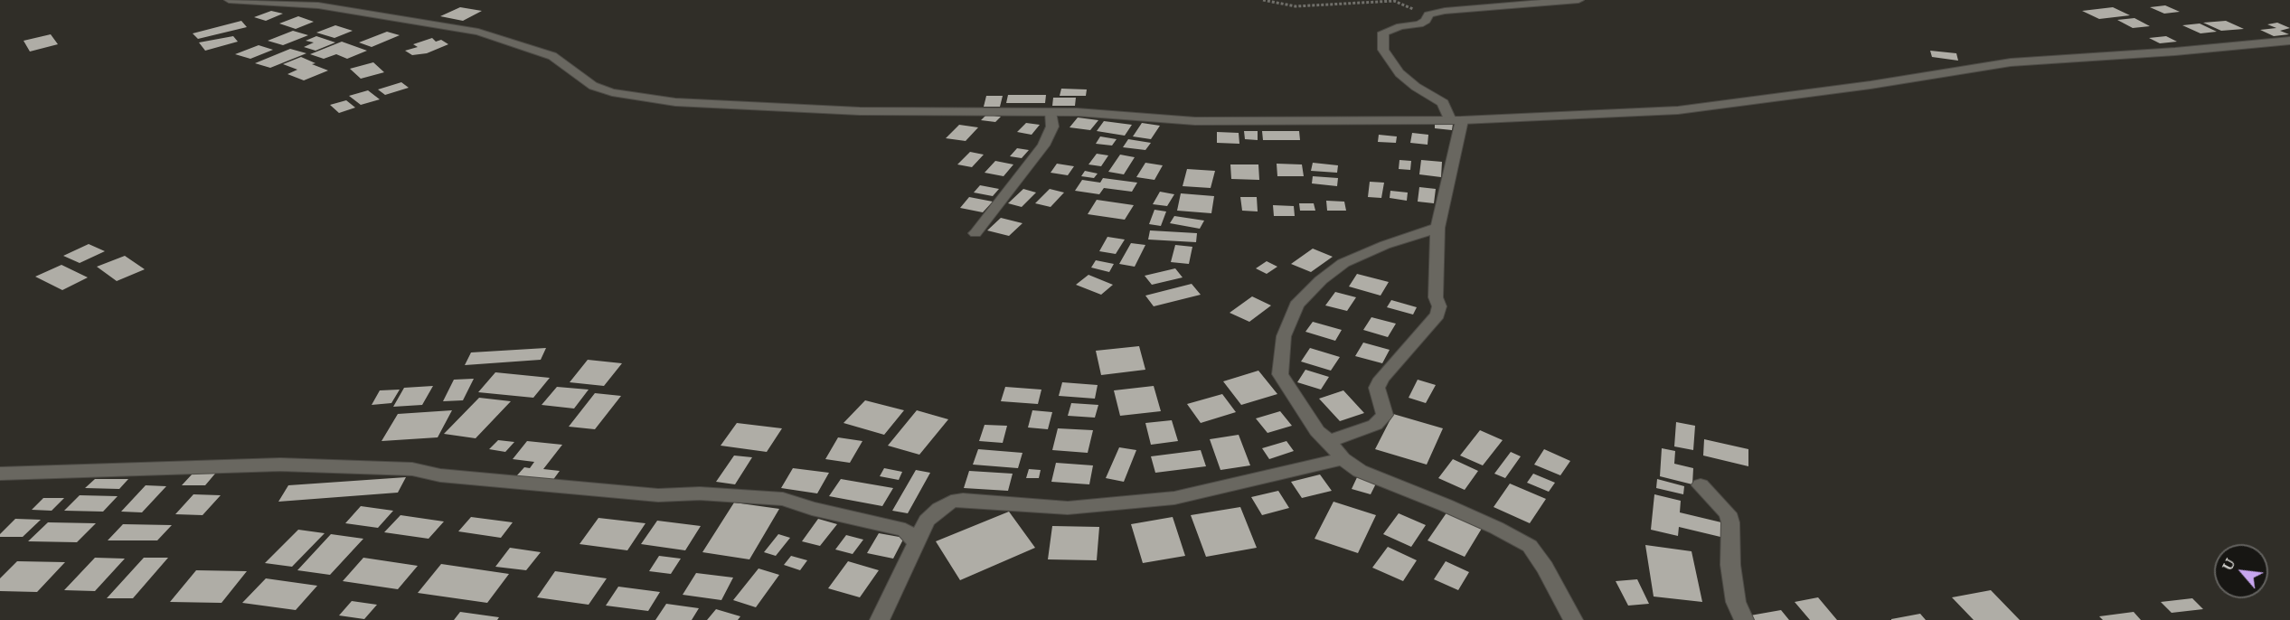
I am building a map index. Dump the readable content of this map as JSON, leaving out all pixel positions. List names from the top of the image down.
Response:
{
  "north": "top left"
}
